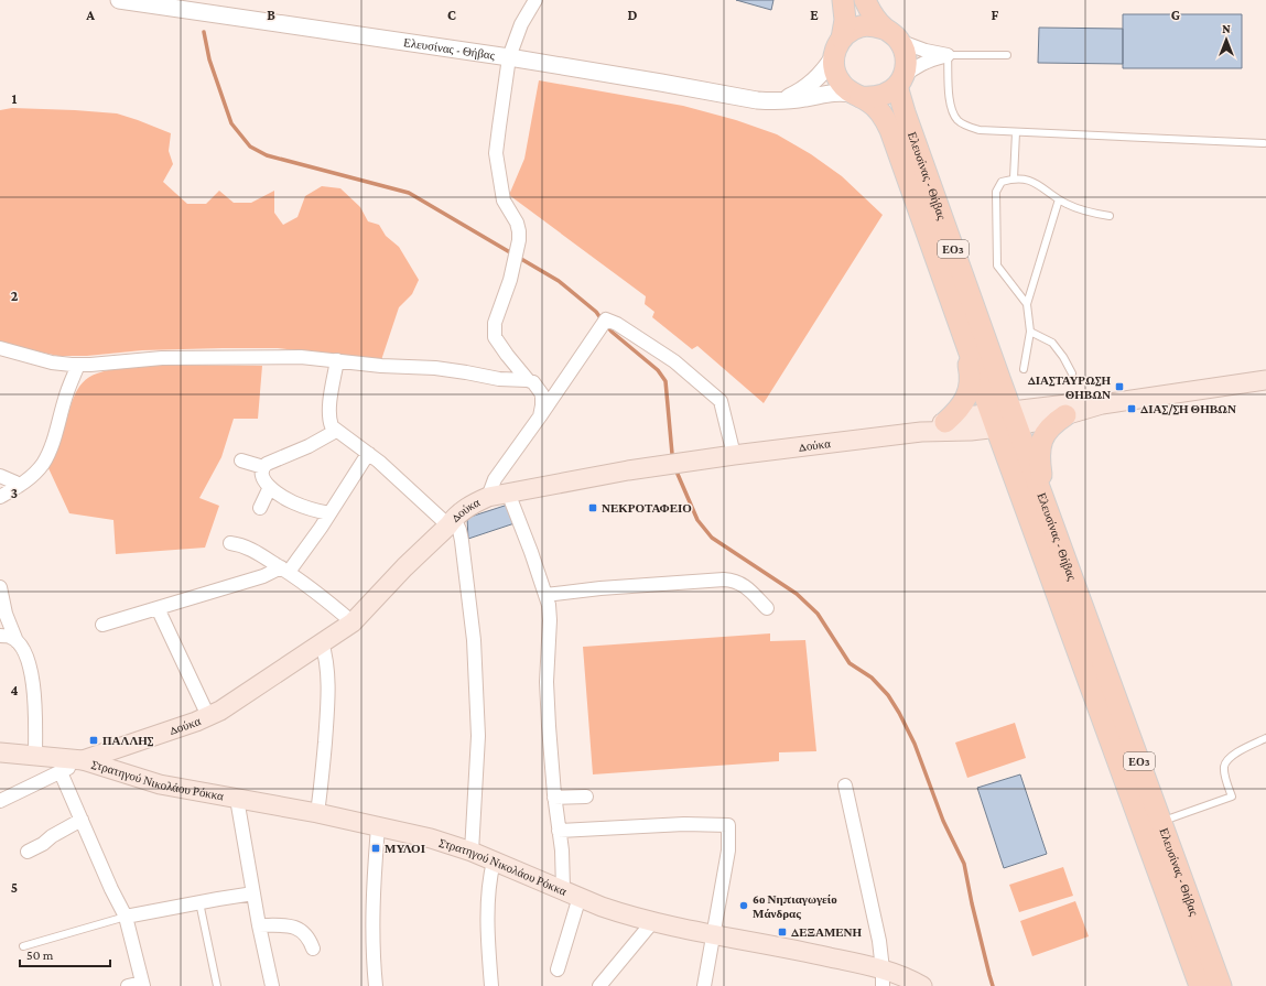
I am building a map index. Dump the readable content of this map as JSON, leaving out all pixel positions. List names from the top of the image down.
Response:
{
  "streets": {
    "main road": [
      "Ελευσίνας - Θήβας",
      "ΕΟ3",
      "Δούκα",
      "Στρατηγού Νικολάου Ρόκκα"
    ]
  },
  "crossings": [
    ["Ελευσίνας - Θήβας", "ΕΟ3"],
    ["Ελευσίνας - Θήβας", "Δούκα"],
    ["ΕΟ3", "Δούκα"],
    ["Δούκα", "Στρατηγού Νικολάου Ρόκκα"]
  ],
  "places": {
    "transit": [
      "ΔΙΑΣΤΑΥΡΩΣΗ ΘΗΒΩΝ",
      "ΔΙΑΣ/ΣΗ ΘΗΒΩΝ",
      "ΝΕΚΡΟΤΑΦΕΙΟ",
      "ΠΑΛΛΗΣ",
      "ΜΥΛΟΙ",
      "ΔΕΞΑΜΕΝΗ"
    ],
    "other": ["6ο Νηπιαγωγείο Μάνδρας"]
  },
  "scale_bar": "50 m",
  "north": "top",
  "grid": {
    "columns": [
      "A",
      "B",
      "C",
      "D",
      "E",
      "F",
      "G"
    ],
    "rows": [
      "1",
      "2",
      "3",
      "4",
      "5"
    ]
  }
}
